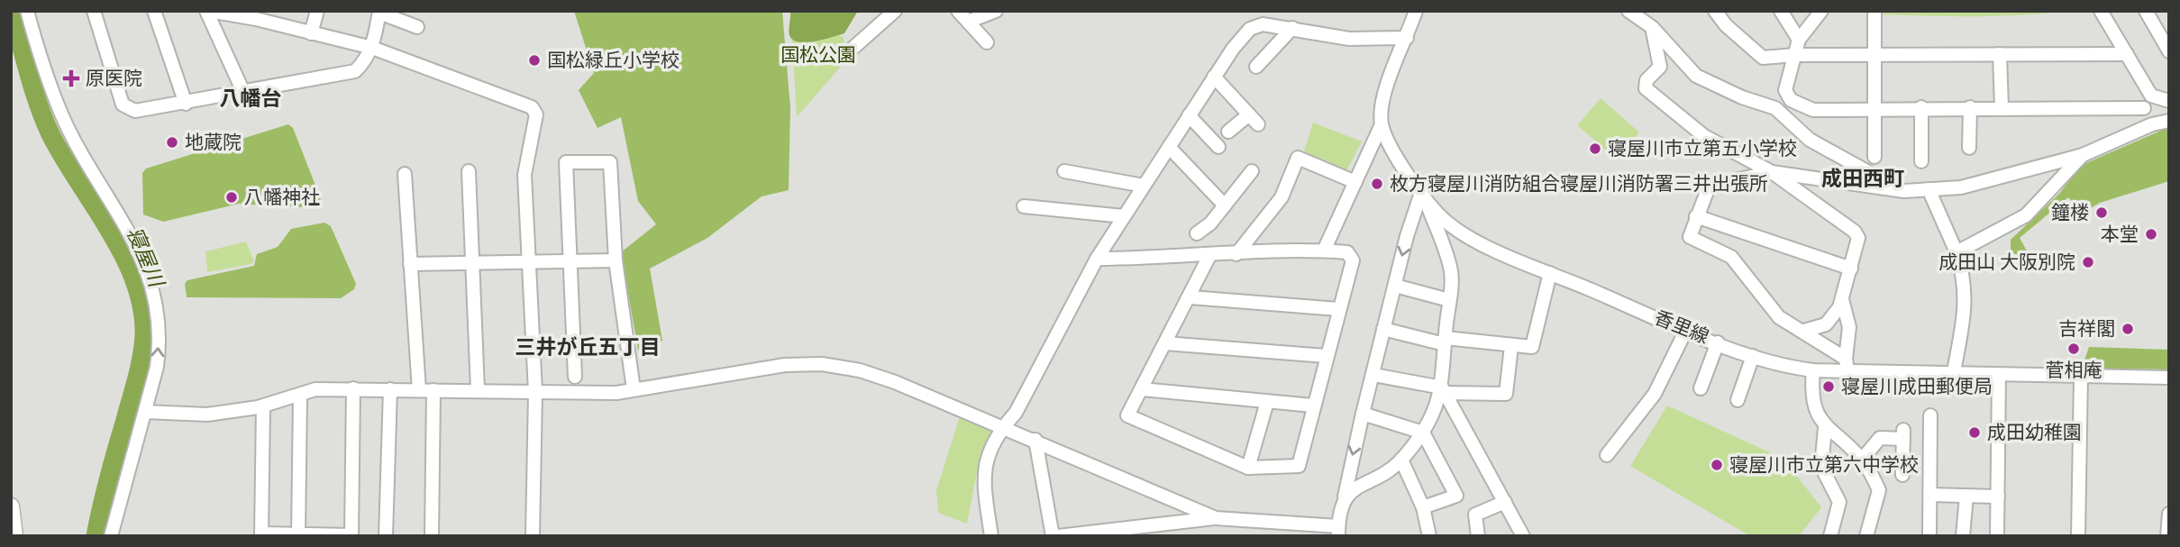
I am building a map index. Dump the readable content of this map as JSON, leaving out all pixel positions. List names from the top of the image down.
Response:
{
  "streets": {
    "street": ["香里線"]
  },
  "districts": ["八幡台", "成田西町", "三井が丘五丁目"],
  "water": ["寝屋川"],
  "parks": ["国松公園"],
  "places": {
    "other": [
      "国松緑丘小学校",
      "地蔵院",
      "寝屋川市立第五小学校",
      "枚方寝屋川消防組合寝屋川消防署三井出張所",
      "八幡神社",
      "鐘楼",
      "本堂",
      "成田山 大阪別院",
      "吉祥閣",
      "菅相庵",
      "寝屋川成田郵便局",
      "成田幼稚園",
      "寝屋川市立第六中学校"
    ],
    "health": ["原医院"]
  }
}
